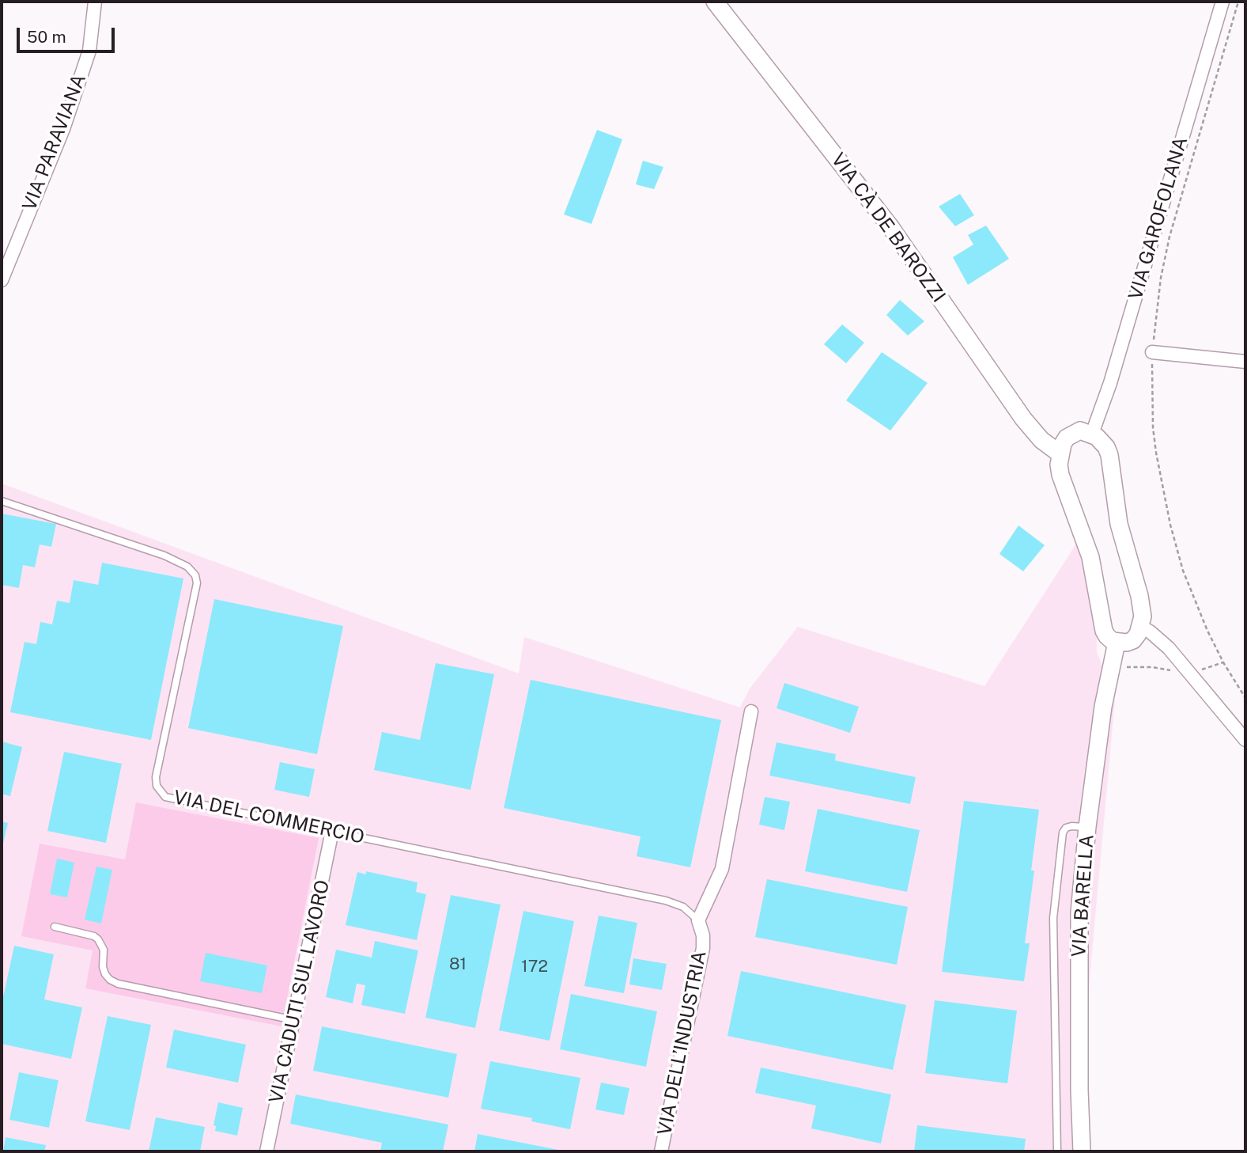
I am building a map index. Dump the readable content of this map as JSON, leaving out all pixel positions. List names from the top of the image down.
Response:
{
  "streets": {
    "street": [
      "VIA PARAVIANA",
      "VIA GAROFOLANA",
      "VIA CÀ DE BAROZZI",
      "VIA BARELLA",
      "VIA CADUTI SUL LAVORO",
      "VIA DELL’INDUSTRIA"
    ],
    "lane": ["VIA DEL COMMERCIO"]
  },
  "crossings": [
    ["VIA DEL COMMERCIO", "VIA CADUTI SUL LAVORO"],
    ["VIA DEL COMMERCIO", "VIA DELL’INDUSTRIA"]
  ],
  "house_numbers": ["81", "172"],
  "scale_bar": "50 m"
}
